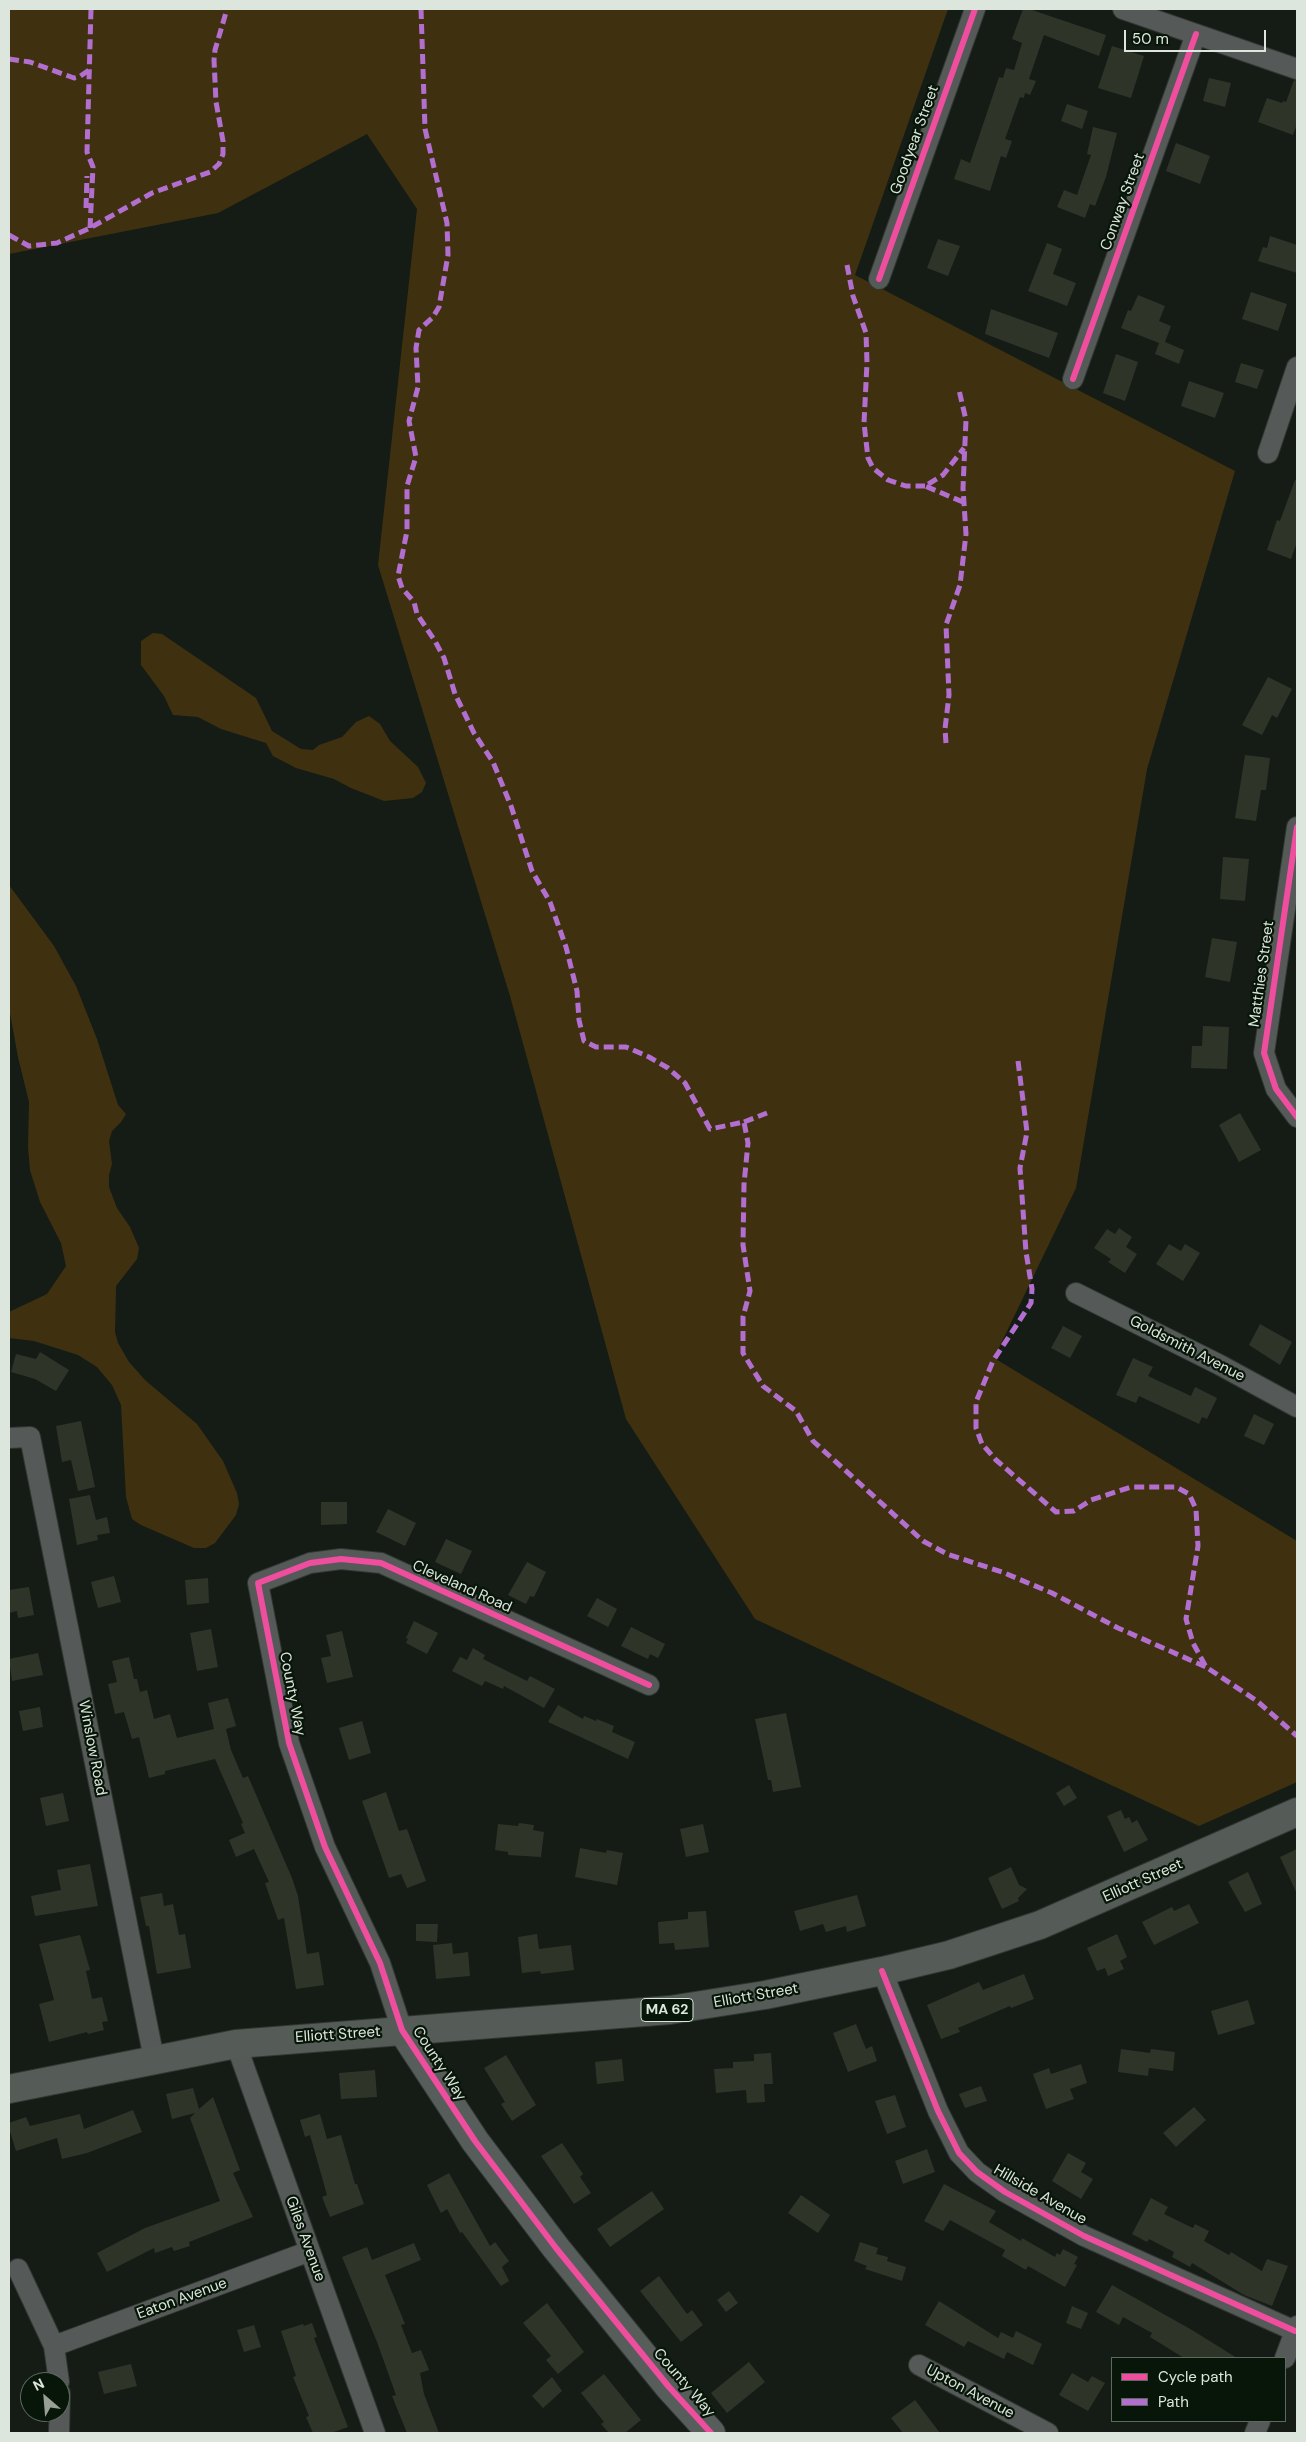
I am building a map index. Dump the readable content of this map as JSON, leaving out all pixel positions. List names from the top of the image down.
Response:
{
  "streets": {
    "main road": ["Elliott Street", "MA 62"],
    "street": [
      "Goodyear Street",
      "Conway Street",
      "Matthies Street",
      "Goldsmith Avenue",
      "Cleveland Road",
      "County Way",
      "Winslow Road",
      "Hillside Avenue",
      "Giles Avenue",
      "Eaton Avenue",
      "Upton Avenue"
    ]
  },
  "crossings": [
    ["Cleveland Road", "County Way"],
    ["County Way", "Elliott Street"],
    ["Winslow Road", "Elliott Street"],
    ["Elliott Street", "Hillside Avenue"],
    ["Elliott Street", "Giles Avenue"],
    ["Giles Avenue", "Eaton Avenue"]
  ],
  "legend": ["Cycle path", "Path"],
  "scale_bar": "50 m",
  "north": "top left"
}
